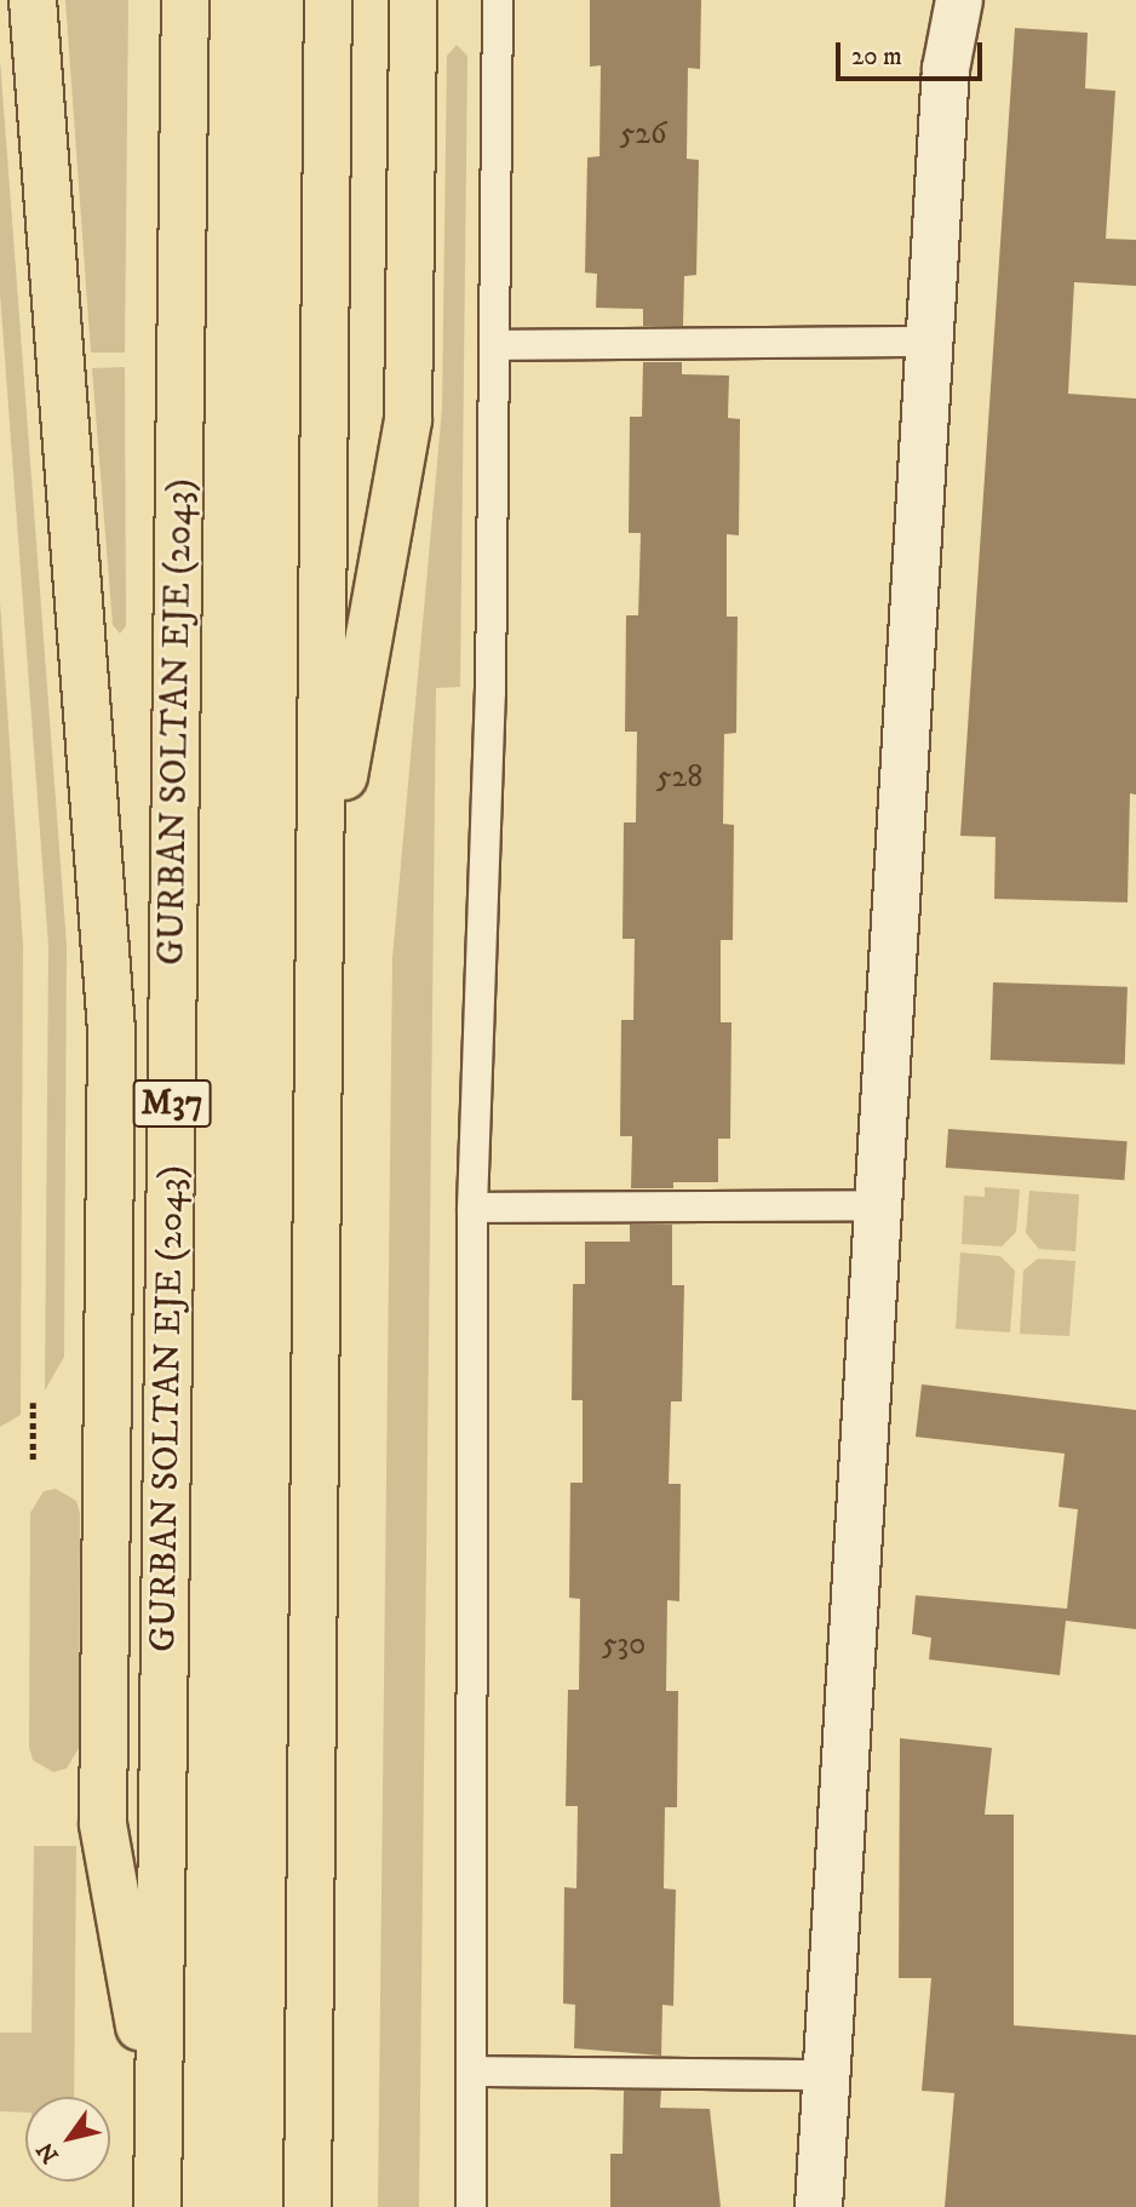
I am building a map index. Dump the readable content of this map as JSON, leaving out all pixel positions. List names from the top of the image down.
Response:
{
  "streets": {
    "highway": ["GURBAN SOLTAN EJE (2043)", "M37"]
  },
  "house_numbers": ["526", "528", "530"],
  "scale_bar": "20 m",
  "north": "bottom left"
}
